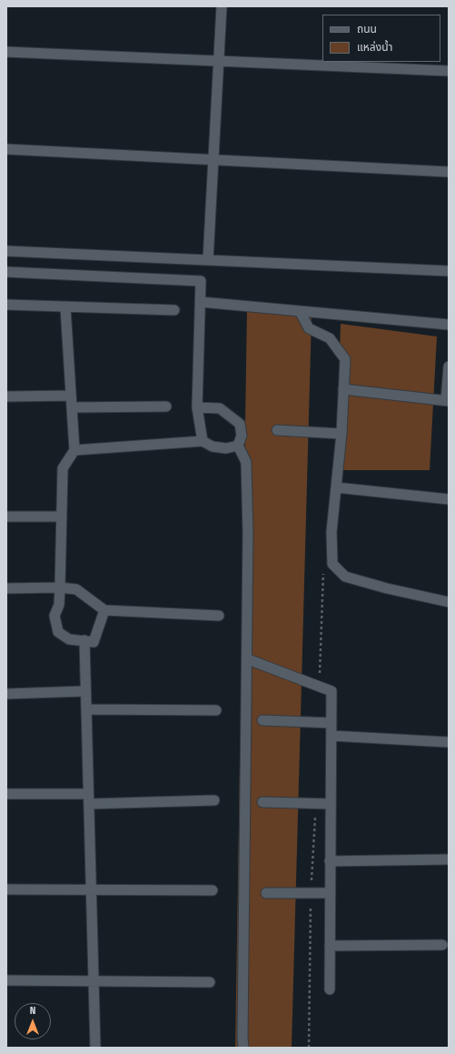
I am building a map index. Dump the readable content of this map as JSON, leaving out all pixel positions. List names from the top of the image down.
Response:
{
  "legend": ["ถนน", "แหล่งน้ำ"],
  "north": "top"
}
